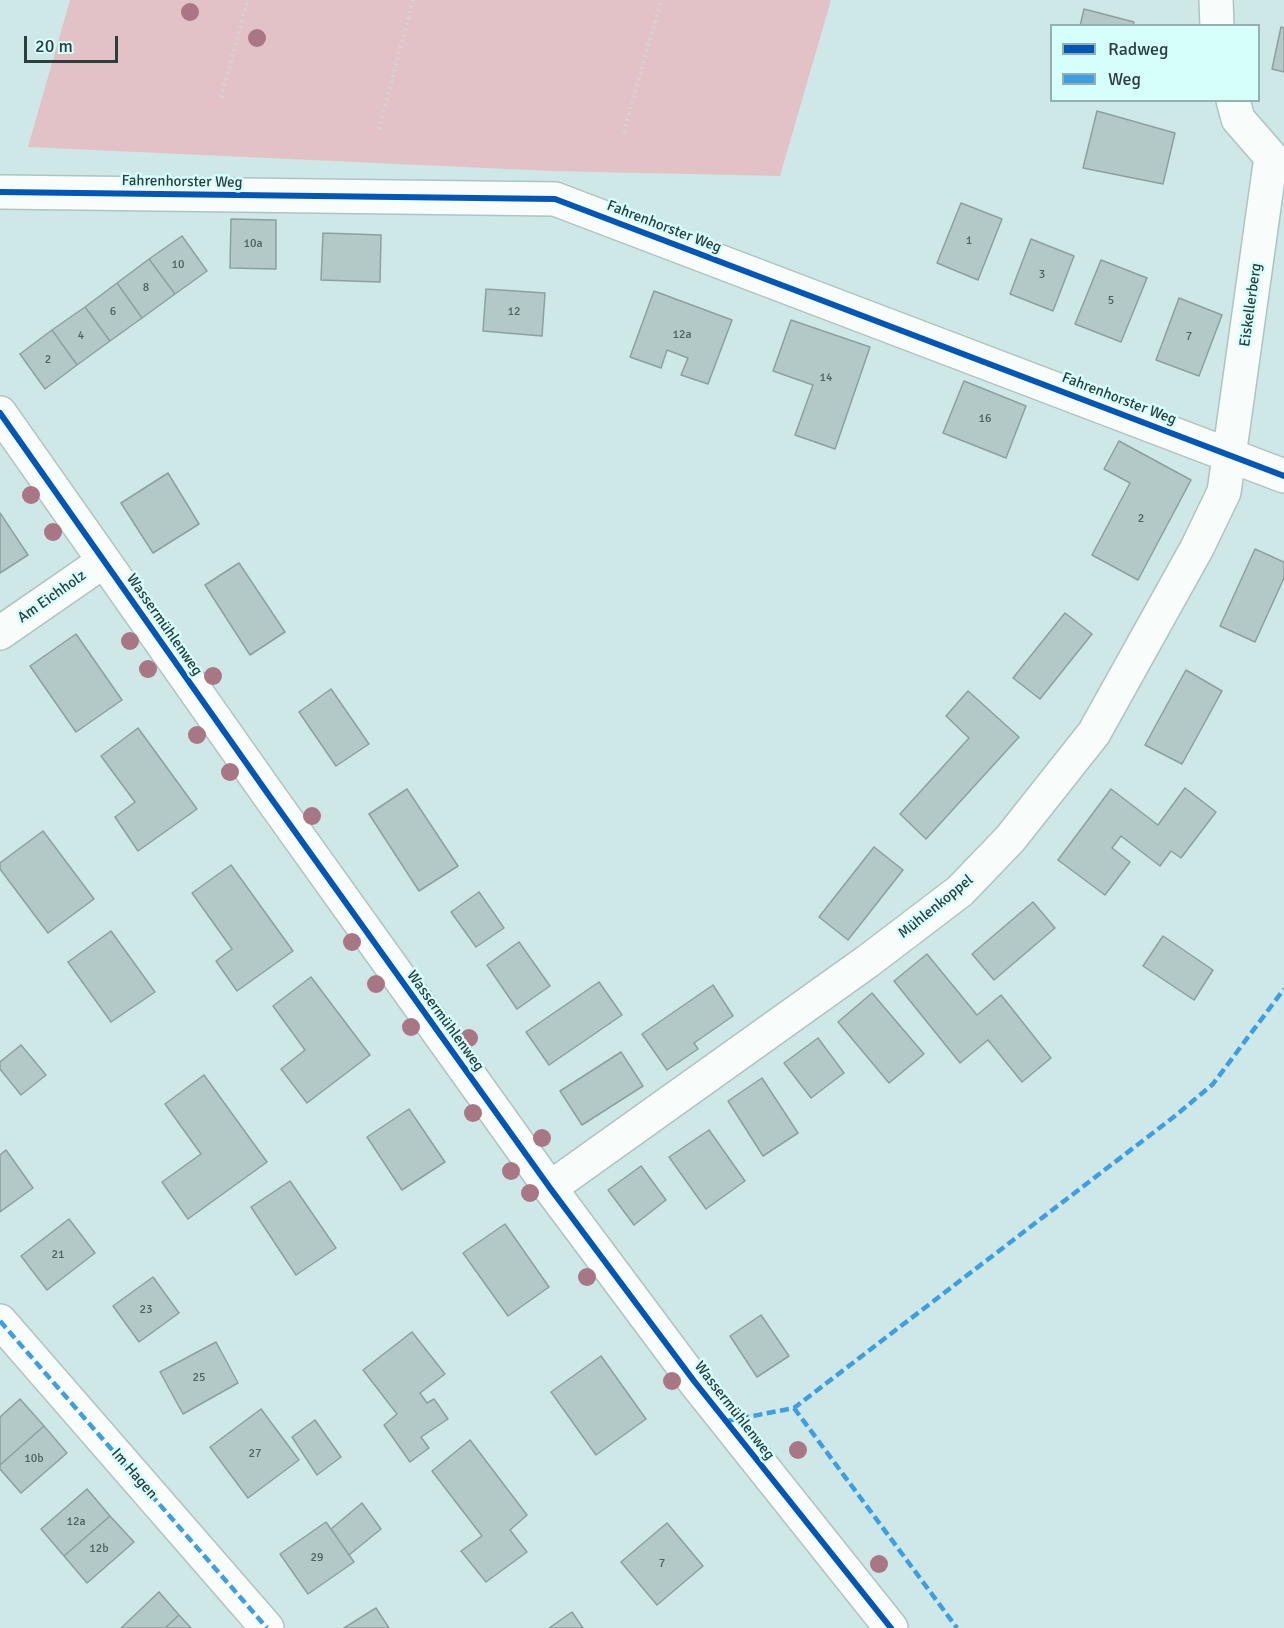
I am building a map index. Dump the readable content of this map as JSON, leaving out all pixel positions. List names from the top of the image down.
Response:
{
  "streets": {
    "street": [
      "Fahrenhorster Weg",
      "Eiskellerberg",
      "Am Eichholz",
      "Wassermühlenweg",
      "Mühlenkoppel",
      "Im Hagen"
    ]
  },
  "crossings": [
    ["Fahrenhorster Weg", "Eiskellerberg"],
    ["Fahrenhorster Weg", "Mühlenkoppel"],
    ["Eiskellerberg", "Mühlenkoppel"],
    ["Am Eichholz", "Wassermühlenweg"],
    ["Wassermühlenweg", "Mühlenkoppel"]
  ],
  "house_numbers": [
    "1",
    "10a",
    "10",
    "3",
    "8",
    "5",
    "6",
    "12",
    "12a",
    "4",
    "7",
    "2",
    "14",
    "16",
    "2",
    "21",
    "23",
    "25",
    "27",
    "10b",
    "12a",
    "12b",
    "29",
    "7"
  ],
  "legend": ["Radweg", "Weg"],
  "scale_bar": "20 m"
}
